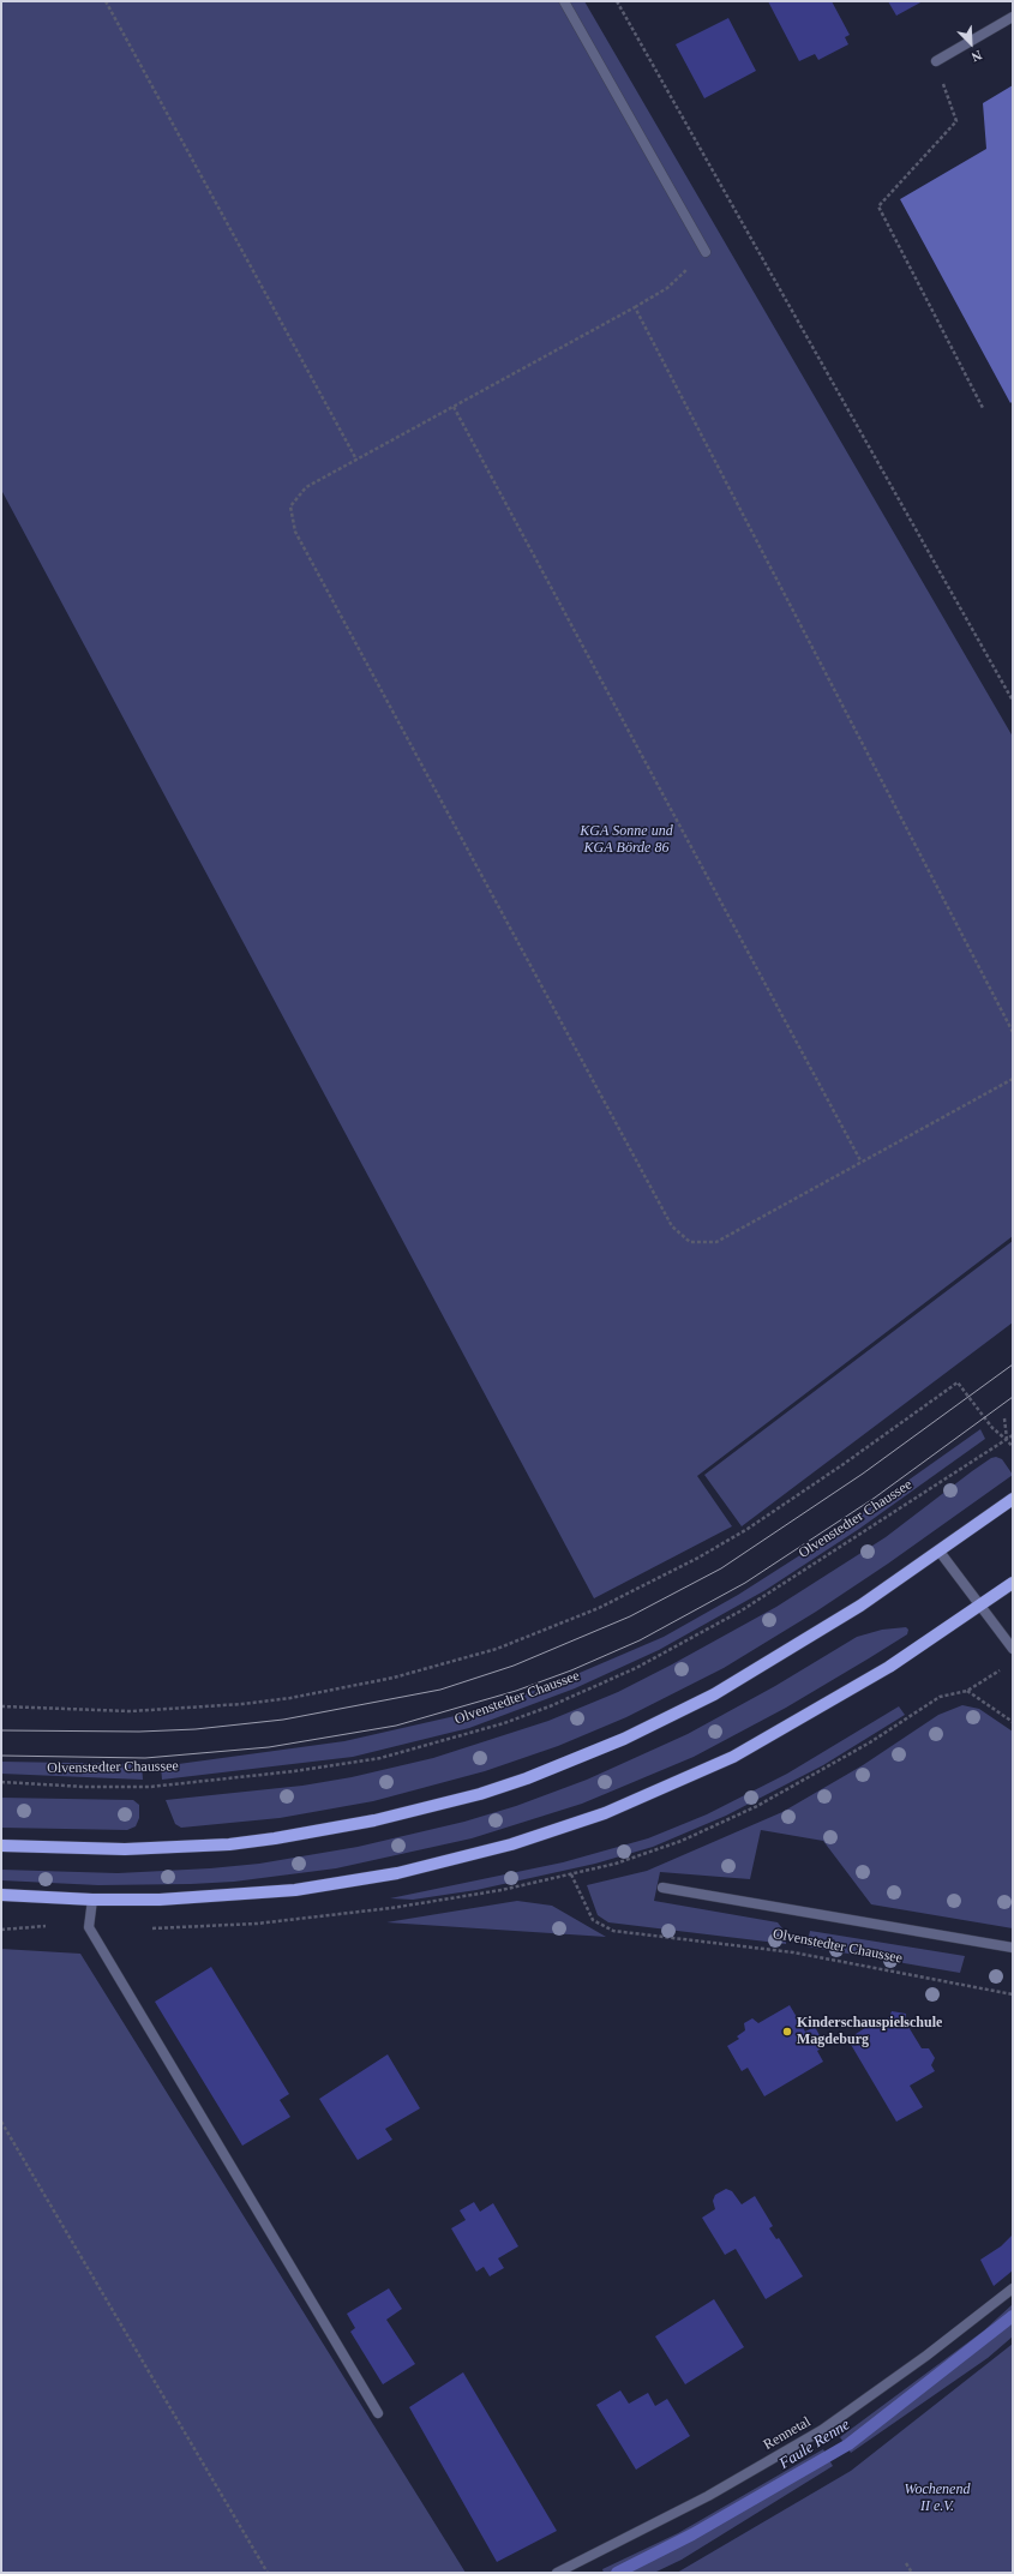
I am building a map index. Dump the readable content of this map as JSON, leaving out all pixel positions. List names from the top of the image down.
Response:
{
  "streets": {
    "street": ["Olvenstedter Chaussee", "Rennetal"]
  },
  "water": ["Faule Renne"],
  "parks": ["KGA Sonne und KGA Börde 86", "Wochenend II e.V."],
  "places": ["Kinderschauspielschule Magdeburg"],
  "north": "bottom right"
}
